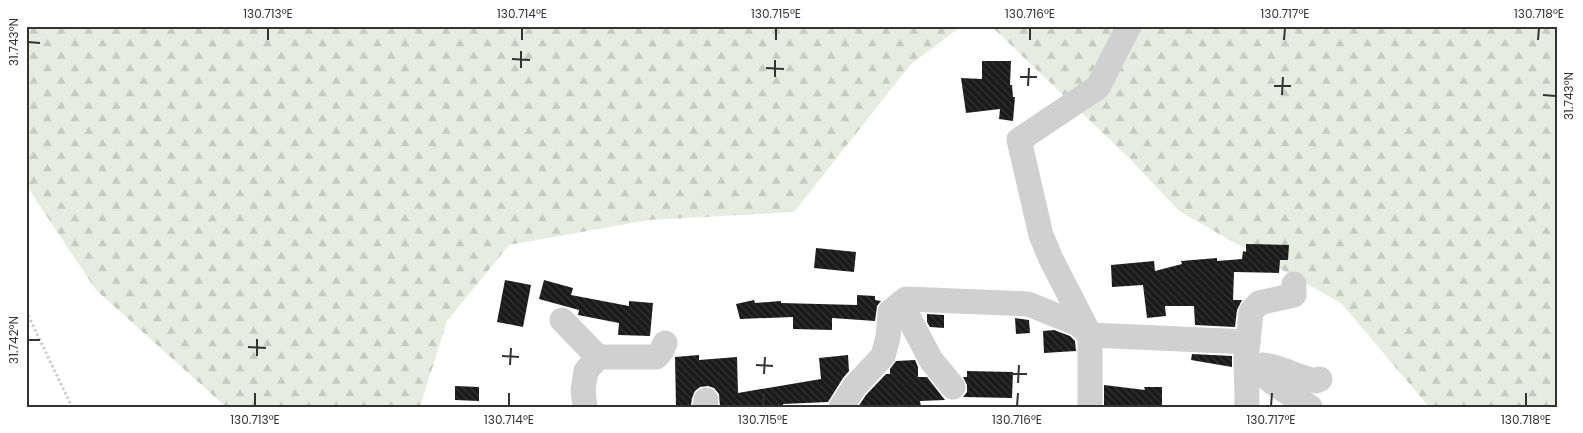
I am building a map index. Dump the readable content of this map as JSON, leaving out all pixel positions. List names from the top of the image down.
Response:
{
  "coordinates": [
    "130.713°E",
    "130.714°E",
    "130.715°E",
    "130.716°E",
    "130.717°E",
    "130.718°E",
    "31.743°N",
    "31.742°N"
  ]
}
